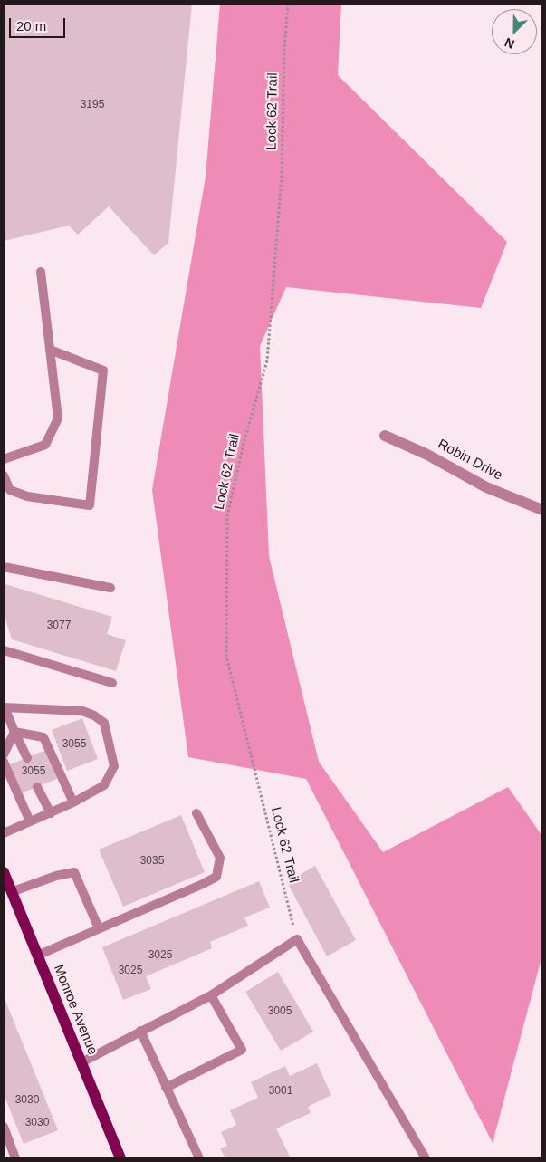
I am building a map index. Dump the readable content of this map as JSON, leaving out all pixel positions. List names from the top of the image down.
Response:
{
  "streets": {
    "main road": ["Monroe Avenue"],
    "street": ["Robin Drive"],
    "path": ["Lock 62 Trail"]
  },
  "house_numbers": [
    "3195",
    "3077",
    "3055",
    "3055",
    "3035",
    "3025",
    "3025",
    "3005",
    "3001",
    "3030",
    "3030"
  ],
  "scale_bar": "20 m",
  "north": "bottom left"
}
